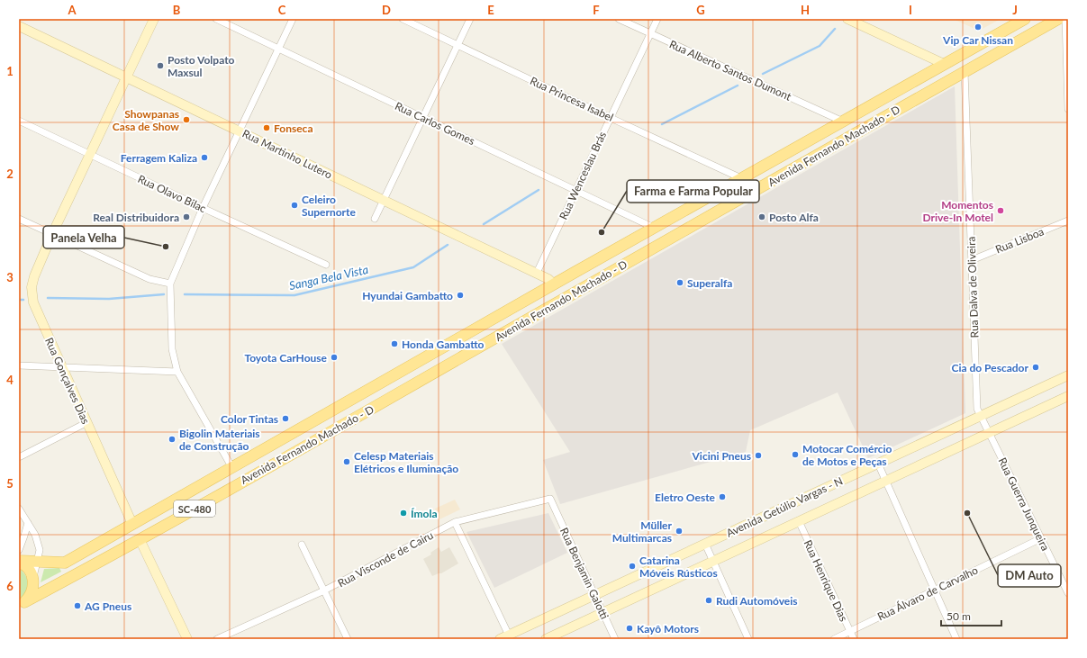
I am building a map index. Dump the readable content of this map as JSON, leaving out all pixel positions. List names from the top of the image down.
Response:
{
  "streets": {
    "main road": ["Avenida Fernando Machado - D", "SC-480"],
    "street": [
      "Rua Alberto Santos Dumont",
      "Rua Princesa Isabel",
      "Rua Carlos Gomes",
      "Rua Martinho Lutero",
      "Rua Wenceslau Brás",
      "Rua Olavo Bilac",
      "Rua Lisboa",
      "Rua Dalva de Oliveira",
      "Rua Gonçalves Dias",
      "Rua Guerra Junqueira",
      "Avenida Getúlio Vargas - N",
      "Rua Visconde de Cairu",
      "Rua Benjamin Galotti",
      "Rua Henrique Dias",
      "Rua Álvaro de Carvalho"
    ]
  },
  "crossings": [
    ["Rua Alberto Santos Dumont", "Avenida Fernando Machado - D"],
    ["Rua Alberto Santos Dumont", "Rua Wenceslau Brás"],
    ["Rua Princesa Isabel", "Avenida Fernando Machado - D"],
    ["Rua Princesa Isabel", "Rua Wenceslau Brás"],
    ["Rua Carlos Gomes", "Avenida Fernando Machado - D"],
    ["Rua Carlos Gomes", "Rua Wenceslau Brás"],
    ["Avenida Fernando Machado - D", "Rua Martinho Lutero"],
    ["Avenida Fernando Machado - D", "Rua Dalva de Oliveira"],
    ["Avenida Fernando Machado - D", "Rua Gonçalves Dias"],
    ["Rua Martinho Lutero", "Rua Wenceslau Brás"],
    ["Rua Martinho Lutero", "Rua Gonçalves Dias"],
    ["Rua Olavo Bilac", "Rua Gonçalves Dias"],
    ["Rua Lisboa", "Rua Dalva de Oliveira"],
    ["Rua Dalva de Oliveira", "Rua Guerra Junqueira"],
    ["Rua Dalva de Oliveira", "Avenida Getúlio Vargas - N"],
    ["Rua Guerra Junqueira", "Avenida Getúlio Vargas - N"],
    ["Rua Guerra Junqueira", "Rua Álvaro de Carvalho"],
    ["Avenida Getúlio Vargas - N", "Rua Benjamin Galotti"],
    ["Avenida Getúlio Vargas - N", "Rua Henrique Dias"],
    ["Rua Visconde de Cairu", "Rua Benjamin Galotti"],
    ["Rua Henrique Dias", "Rua Álvaro de Carvalho"]
  ],
  "water": ["Sanga Bela Vista"],
  "places": [
    "Vip Car Nissan",
    "Posto Volpato Maxsul",
    "Showpanas Casa de Show",
    "Fonseca",
    "Ferragem Kaliza",
    "Celeiro Supernorte",
    "Momentos Drive-In Motel",
    "Real Distribuidora",
    "Posto Alfa",
    "Farma e Farma Popular",
    "Panela Velha",
    "Superalfa",
    "Hyundai Gambatto",
    "Honda Gambatto",
    "Toyota CarHouse",
    "Cia do Pescador",
    "Color Tintas",
    "Bigolin Materiais de Construção",
    "Motocar Comércio de Motos e Peças",
    "Vicini Pneus",
    "Celesp Materiais Elétricos e Iluminação",
    "Eletro Oeste",
    "Ímola",
    "DM Auto",
    "Müller Multimarcas",
    "Catarina Móveis Rústicos",
    "Rudi Automóveis",
    "AG Pneus",
    "Kayô Motors"
  ],
  "scale_bar": "50 m",
  "grid": {
    "columns": [
      "A",
      "B",
      "C",
      "D",
      "E",
      "F",
      "G",
      "H",
      "I",
      "J"
    ],
    "rows": [
      "1",
      "2",
      "3",
      "4",
      "5",
      "6"
    ]
  }
}
